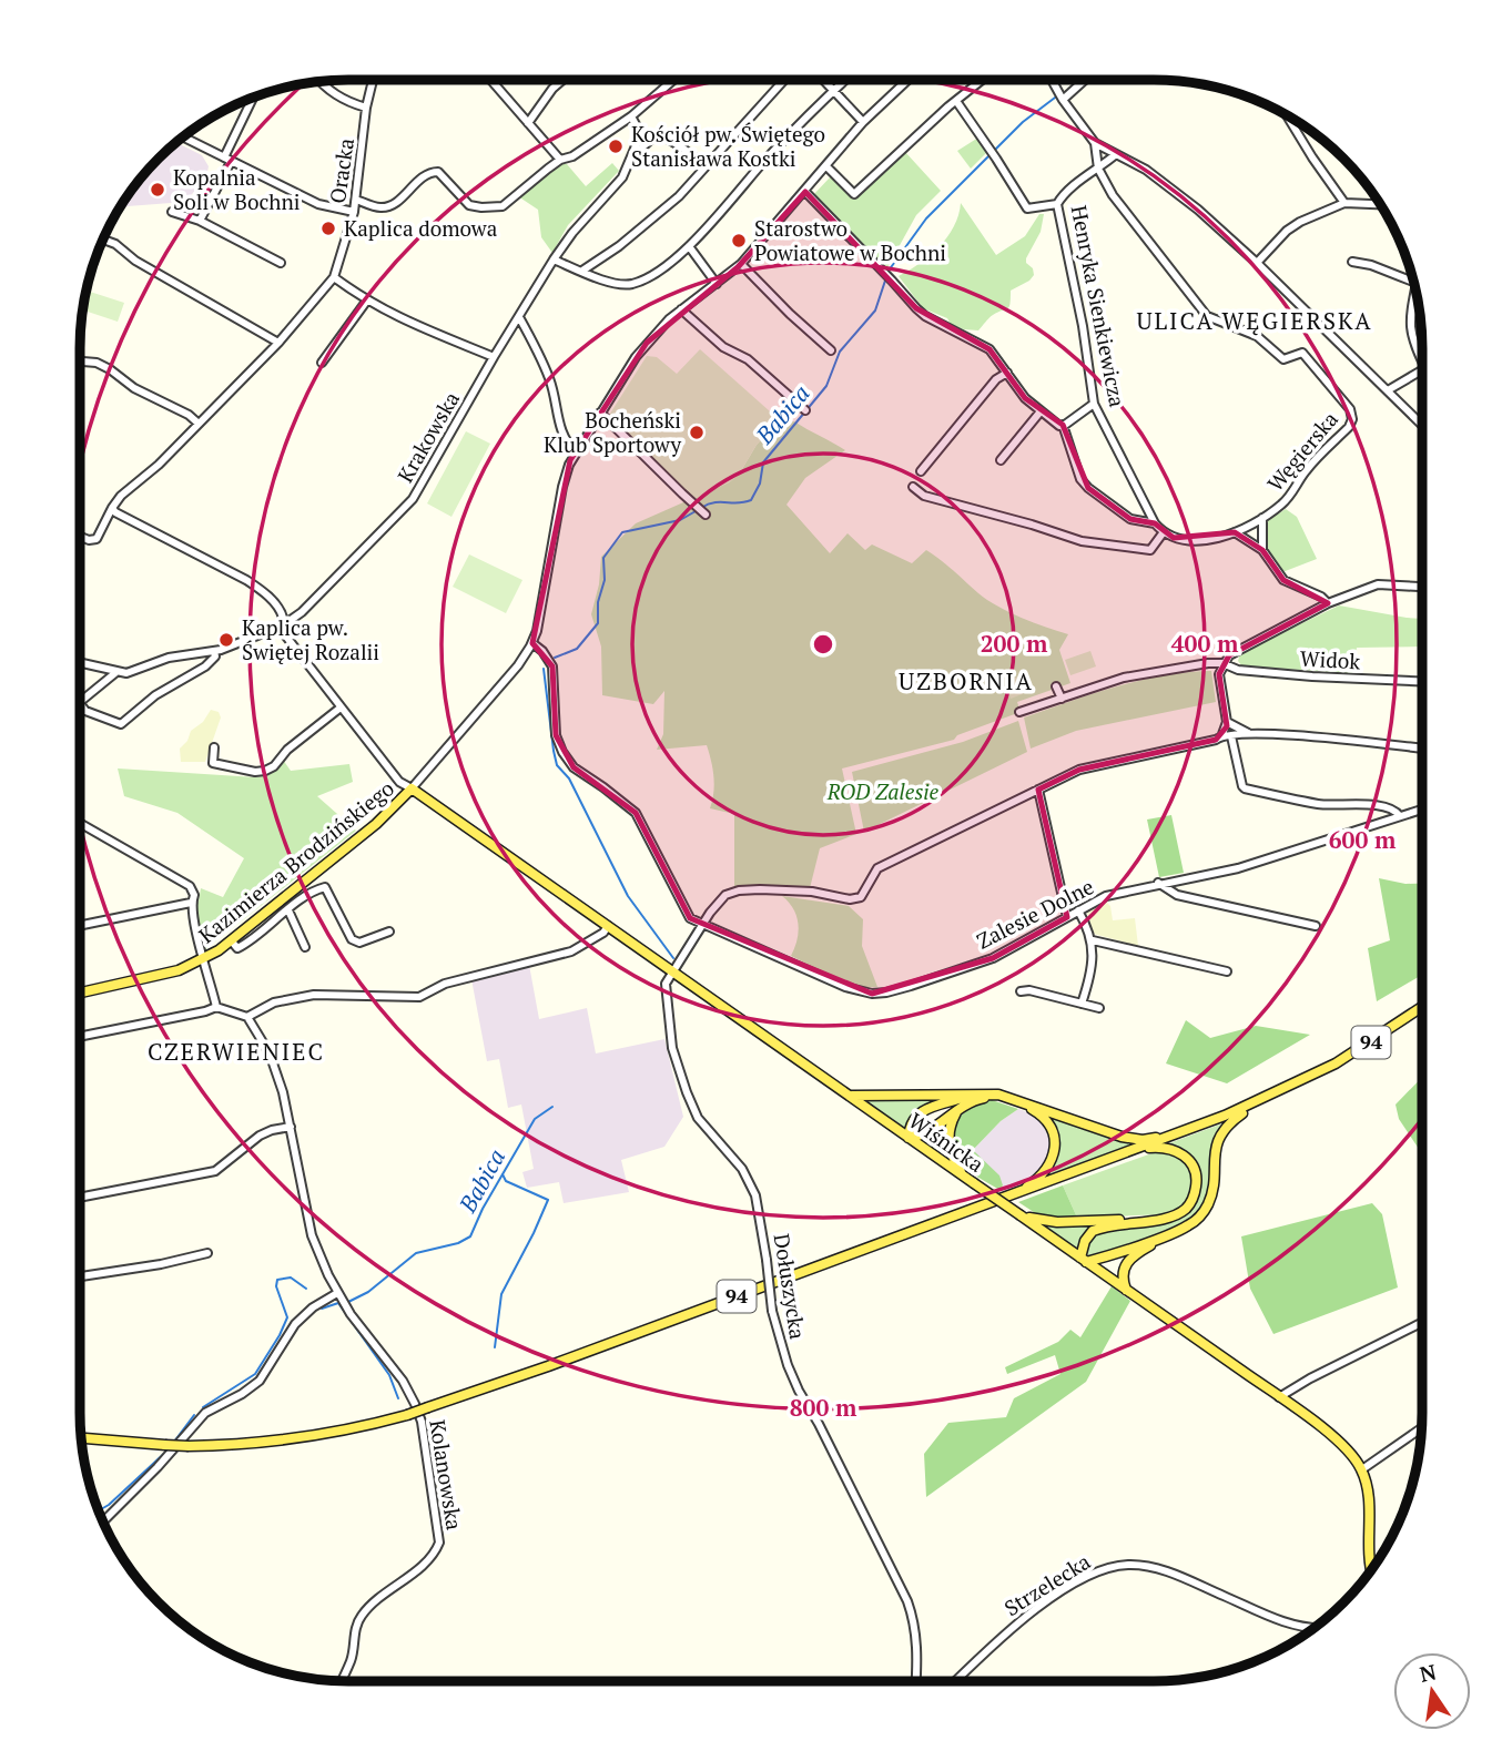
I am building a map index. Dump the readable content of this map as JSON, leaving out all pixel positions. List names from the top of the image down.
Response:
{
  "streets": {
    "main road": ["Kazimierza Brodzińskiego", "94", "Wiśnicka"],
    "street": [
      "Oracka",
      "Henryka Sienkiewicza",
      "Krakowska",
      "Węgierska",
      "Widok",
      "Zalesie Dolne",
      "Dołuszycka",
      "Kolanowska",
      "Strzelecka"
    ]
  },
  "crossings": [
    ["Henryka Sienkiewicza", "Węgierska"],
    ["Kazimierza Brodzińskiego", "Wiśnicka"],
    ["Wiśnicka", "Dołuszycka"]
  ],
  "districts": ["ULICA WĘGIERSKA", "UZBORNIA", "CZERWIENIEC"],
  "water": ["Babica"],
  "parks": ["ROD Zalesie"],
  "places": [
    "Kościół pw. Świętego Stanisława Kostki",
    "Kopalnia Soli w Bochni",
    "Kaplica domowa",
    "Starostwo Powiatowe w Bochni",
    "Bocheński Klub Sportowy",
    "Kaplica pw. Świętej Rozalii"
  ],
  "north": "top",
  "rings": [
    "200 m",
    "400 m",
    "600 m",
    "800 m"
  ]
}
